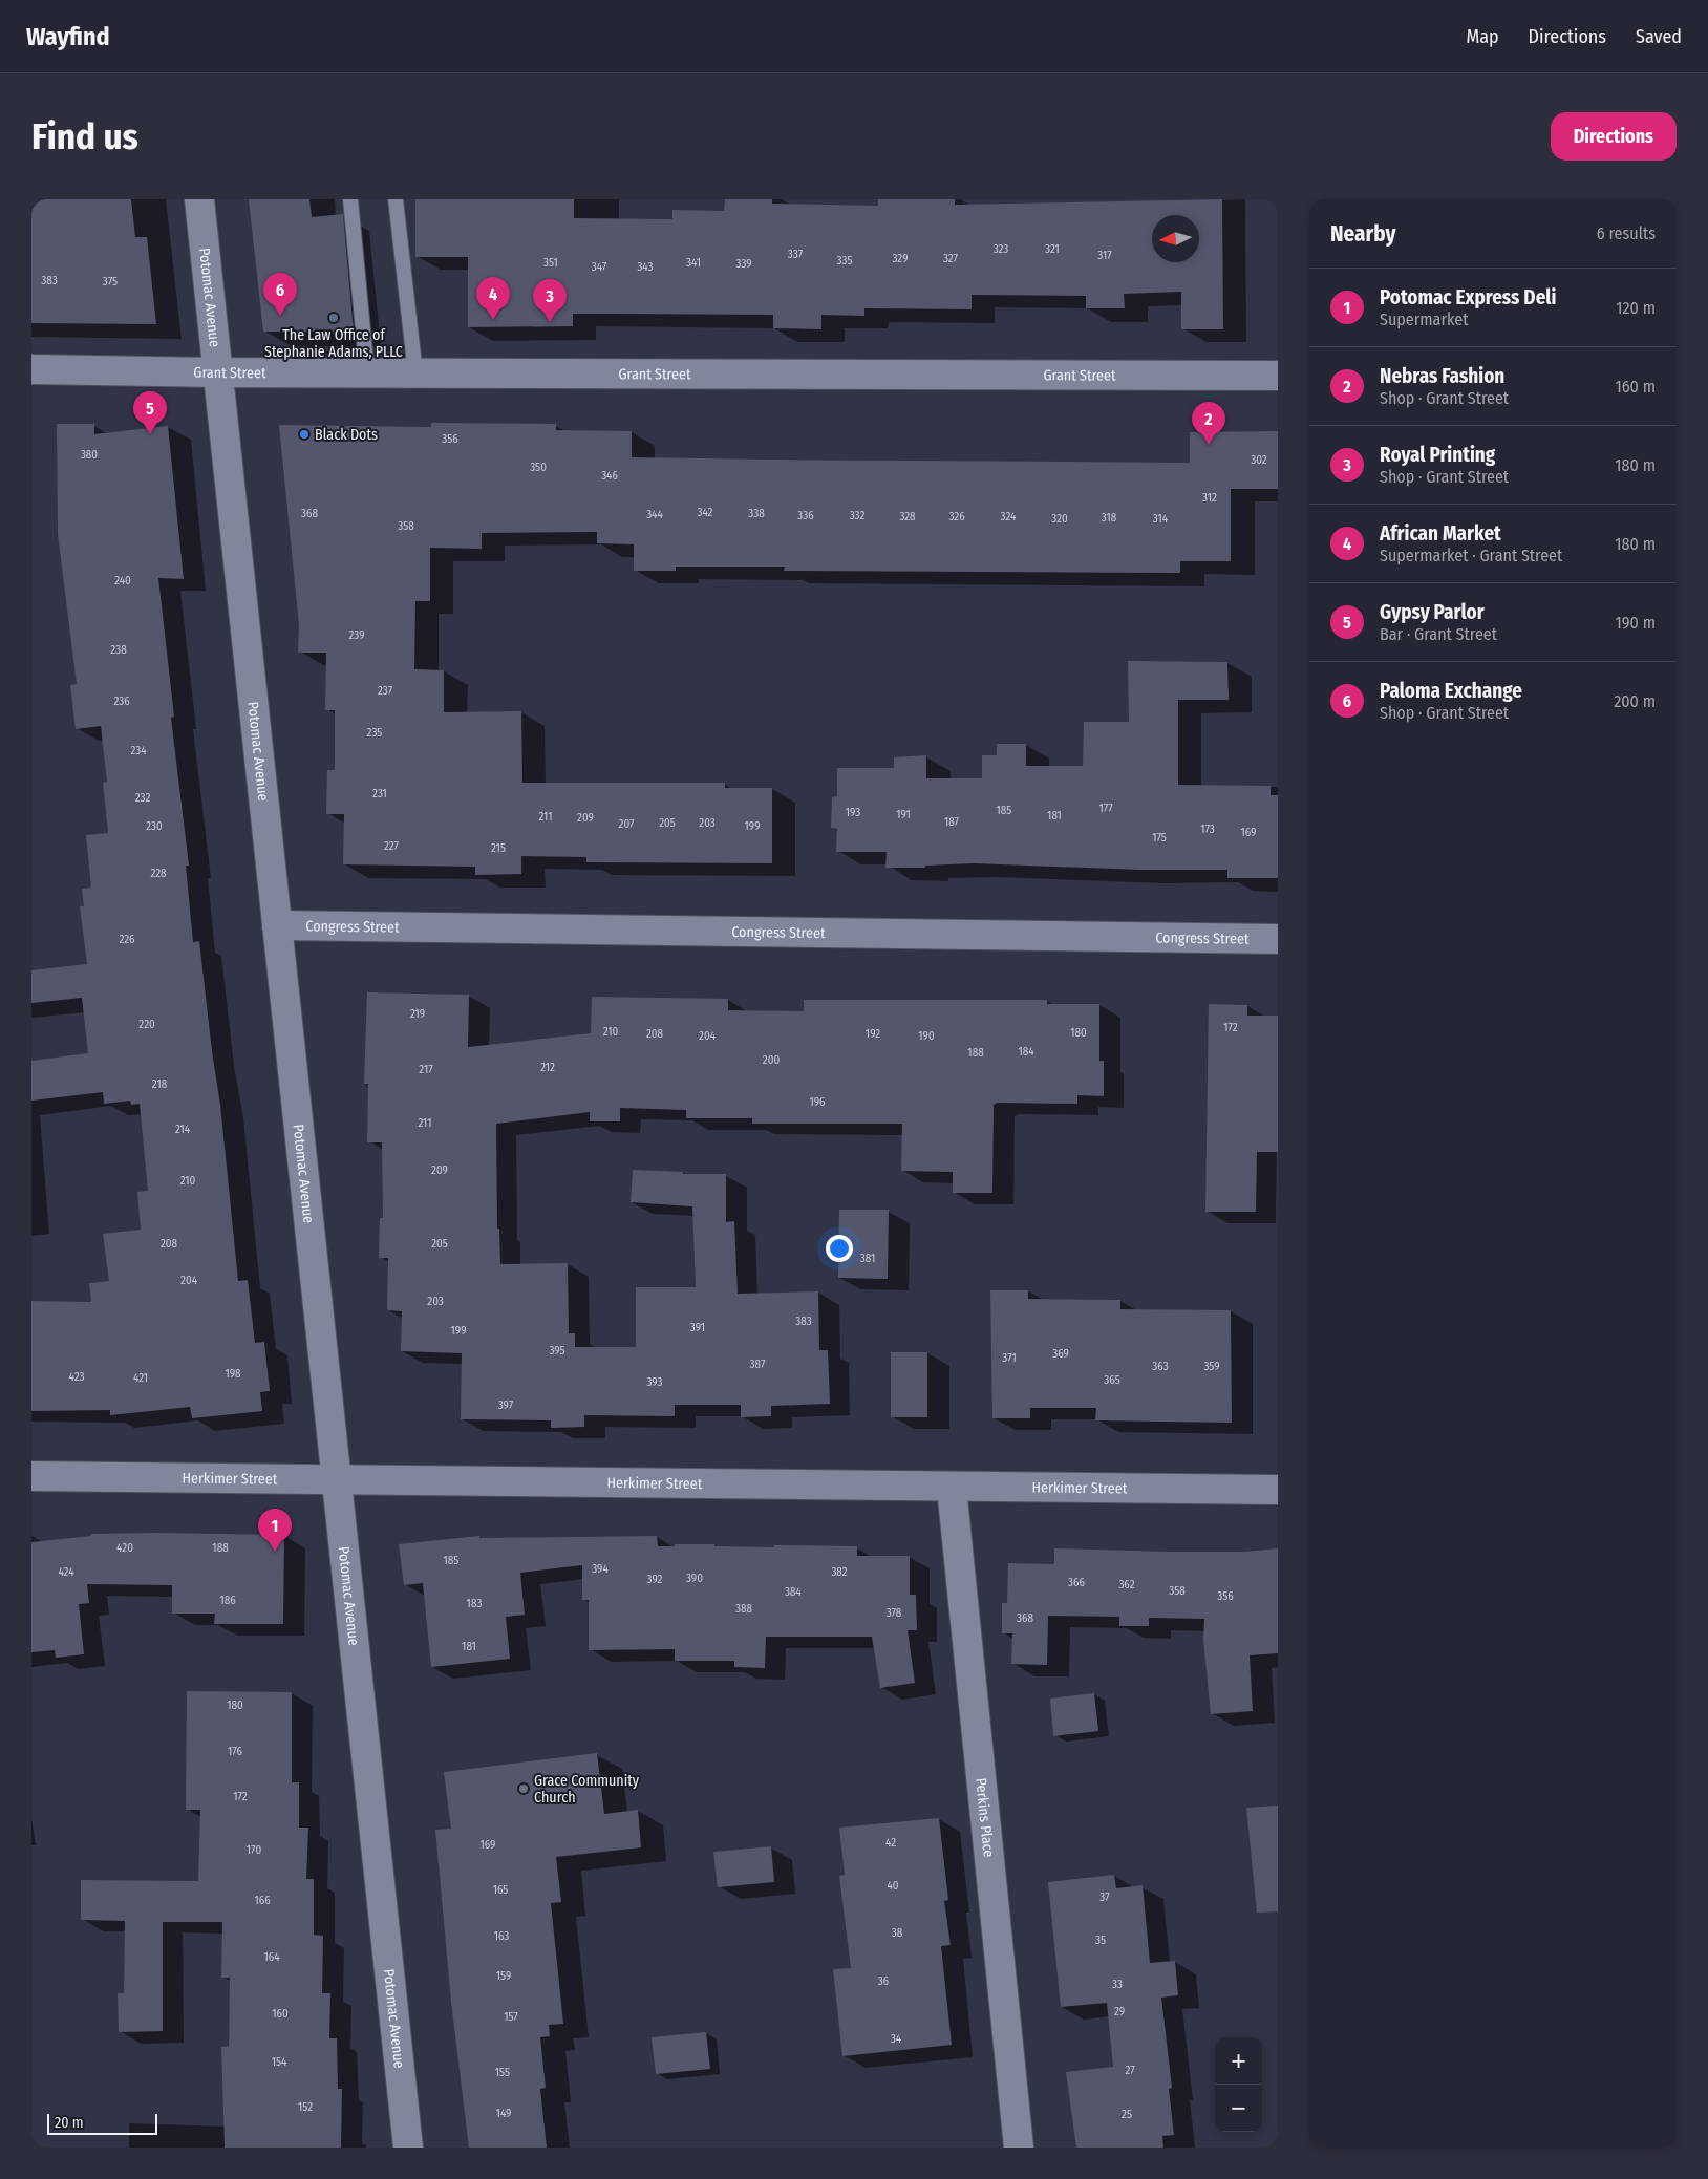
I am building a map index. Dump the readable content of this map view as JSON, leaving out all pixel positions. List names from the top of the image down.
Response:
{
  "streets": {
    "street": [
      "Potomac Avenue",
      "Grant Street",
      "Congress Street",
      "Herkimer Street",
      "Perkins Place"
    ]
  },
  "crossings": [
    ["Potomac Avenue", "Grant Street"],
    ["Potomac Avenue", "Congress Street"],
    ["Potomac Avenue", "Herkimer Street"],
    ["Herkimer Street", "Perkins Place"]
  ],
  "places": ["The Law Office of Stephanie Adams, PLLC", "Black Dots", "Grace Community Church"],
  "house_numbers": [
    "323",
    "321",
    "337",
    "317",
    "329",
    "327",
    "335",
    "351",
    "341",
    "339",
    "347",
    "343",
    "383",
    "375",
    "356",
    "380",
    "302",
    "350",
    "346",
    "312",
    "342",
    "368",
    "338",
    "344",
    "336",
    "332",
    "328",
    "326",
    "324",
    "318",
    "320",
    "314",
    "358",
    "240",
    "239",
    "238",
    "237",
    "236",
    "235",
    "234",
    "231",
    "232",
    "177",
    "185",
    "193",
    "191",
    "181",
    "211",
    "209",
    "187",
    "205",
    "203",
    "207",
    "230",
    "199",
    "173",
    "169",
    "175",
    "227",
    "215",
    "228",
    "226",
    "219",
    "220",
    "172",
    "210",
    "180",
    "208",
    "192",
    "204",
    "190",
    "184",
    "188",
    "200",
    "212",
    "217",
    "218",
    "196",
    "211",
    "214",
    "209",
    "210",
    "208",
    "205",
    "381",
    "204",
    "203",
    "383",
    "391",
    "199",
    "395",
    "369",
    "371",
    "387",
    "363",
    "359",
    "198",
    "423",
    "421",
    "365",
    "393",
    "397",
    "420",
    "188",
    "185",
    "394",
    "424",
    "382",
    "390",
    "392",
    "366",
    "362",
    "358",
    "384",
    "356",
    "186",
    "183",
    "388",
    "378",
    "368",
    "181",
    "180",
    "176",
    "172",
    "42",
    "169",
    "170",
    "40",
    "165",
    "37",
    "166",
    "38",
    "163",
    "35",
    "164",
    "159",
    "36",
    "33",
    "29",
    "160",
    "157",
    "34",
    "154",
    "27",
    "155",
    "152",
    "149",
    "25"
  ],
  "scale_bar": "20 m",
  "north": "left",
  "page": {
    "header": "Wayfind",
    "nav": ["Map", "Directions", "Saved"],
    "buttons": "Directions",
    "title": "Find us",
    "heading": ["Nearby", "6 results"],
    "list": [
      {
        "mark": "1",
        "name": "Potomac Express Deli",
        "note": "Supermarket",
        "value": "120 m"
      },
      {
        "mark": "2",
        "name": "Nebras Fashion",
        "note": "Shop · Grant Street",
        "value": "160 m"
      },
      {
        "mark": "3",
        "name": "Royal Printing",
        "note": "Shop · Grant Street",
        "value": "180 m"
      },
      {
        "mark": "4",
        "name": "African Market",
        "note": "Supermarket · Grant Street",
        "value": "180 m"
      },
      {
        "mark": "5",
        "name": "Gypsy Parlor",
        "note": "Bar · Grant Street",
        "value": "190 m"
      },
      {
        "mark": "6",
        "name": "Paloma Exchange",
        "note": "Shop · Grant Street",
        "value": "200 m"
      }
    ],
    "pins": [
      "6",
      "4",
      "3",
      "5",
      "2",
      "1"
    ],
    "map_buttons": ["+", "−"],
    "scale": "20 m"
  }
}
